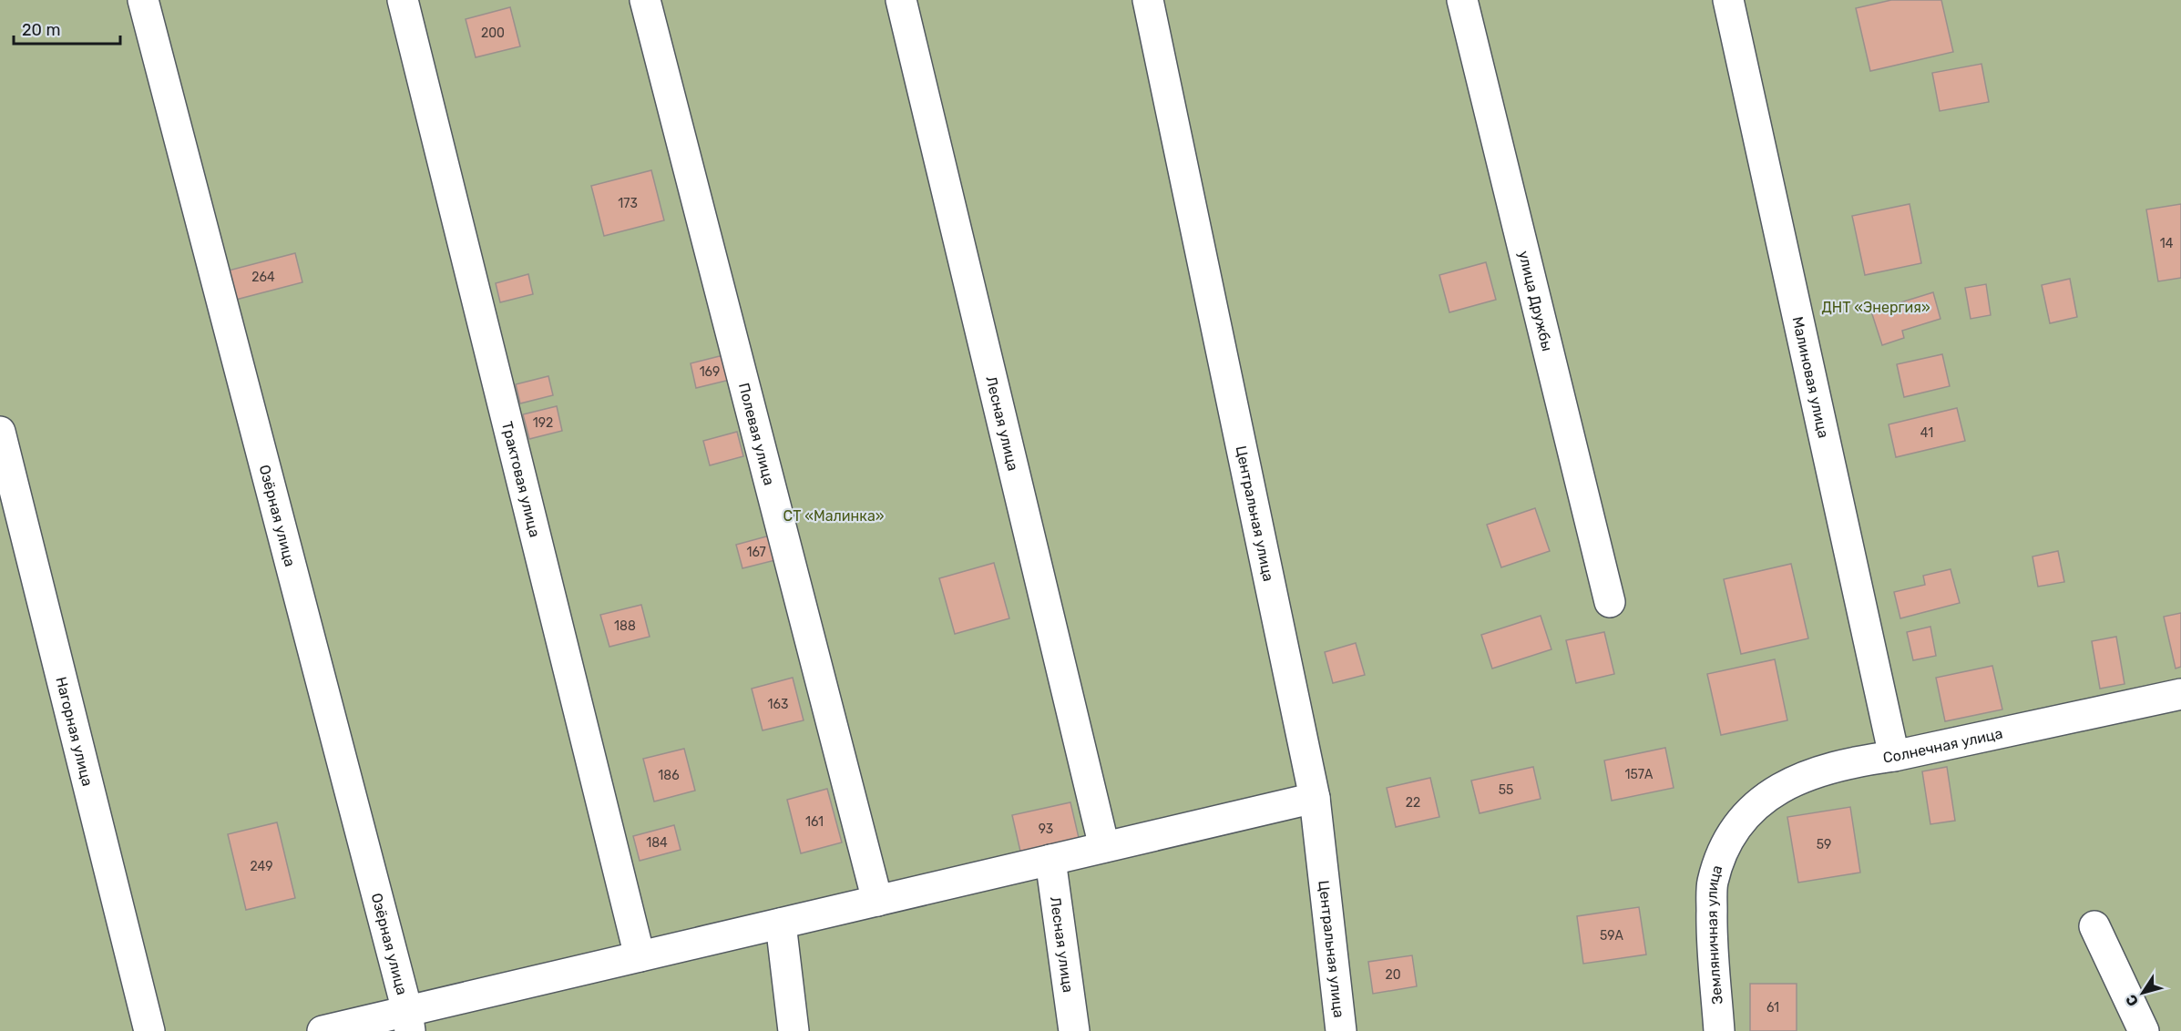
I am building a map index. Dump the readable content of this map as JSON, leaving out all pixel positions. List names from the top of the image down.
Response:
{
  "streets": {
    "street": [
      "улица Дружбы",
      "Малиновая улица",
      "Лесная улица",
      "Полевая улица",
      "Трактовая улица",
      "Центральная улица",
      "Озёрная улица",
      "Нагорная улица",
      "Солнечная улица",
      "Земляничная улица"
    ]
  },
  "crossings": [
    ["Малиновая улица", "Солнечная улица"],
    ["Солнечная улица", "Земляничная улица"]
  ],
  "parks": ["ДНТ «Энергия»", "CТ «Малинка»"],
  "house_numbers": [
    "200",
    "173",
    "14",
    "264",
    "169",
    "192",
    "41",
    "167",
    "188",
    "163",
    "157А",
    "186",
    "55",
    "22",
    "161",
    "93",
    "184",
    "59",
    "249",
    "59А",
    "20",
    "61"
  ],
  "scale_bar": "20 m",
  "north": "bottom left"
}
